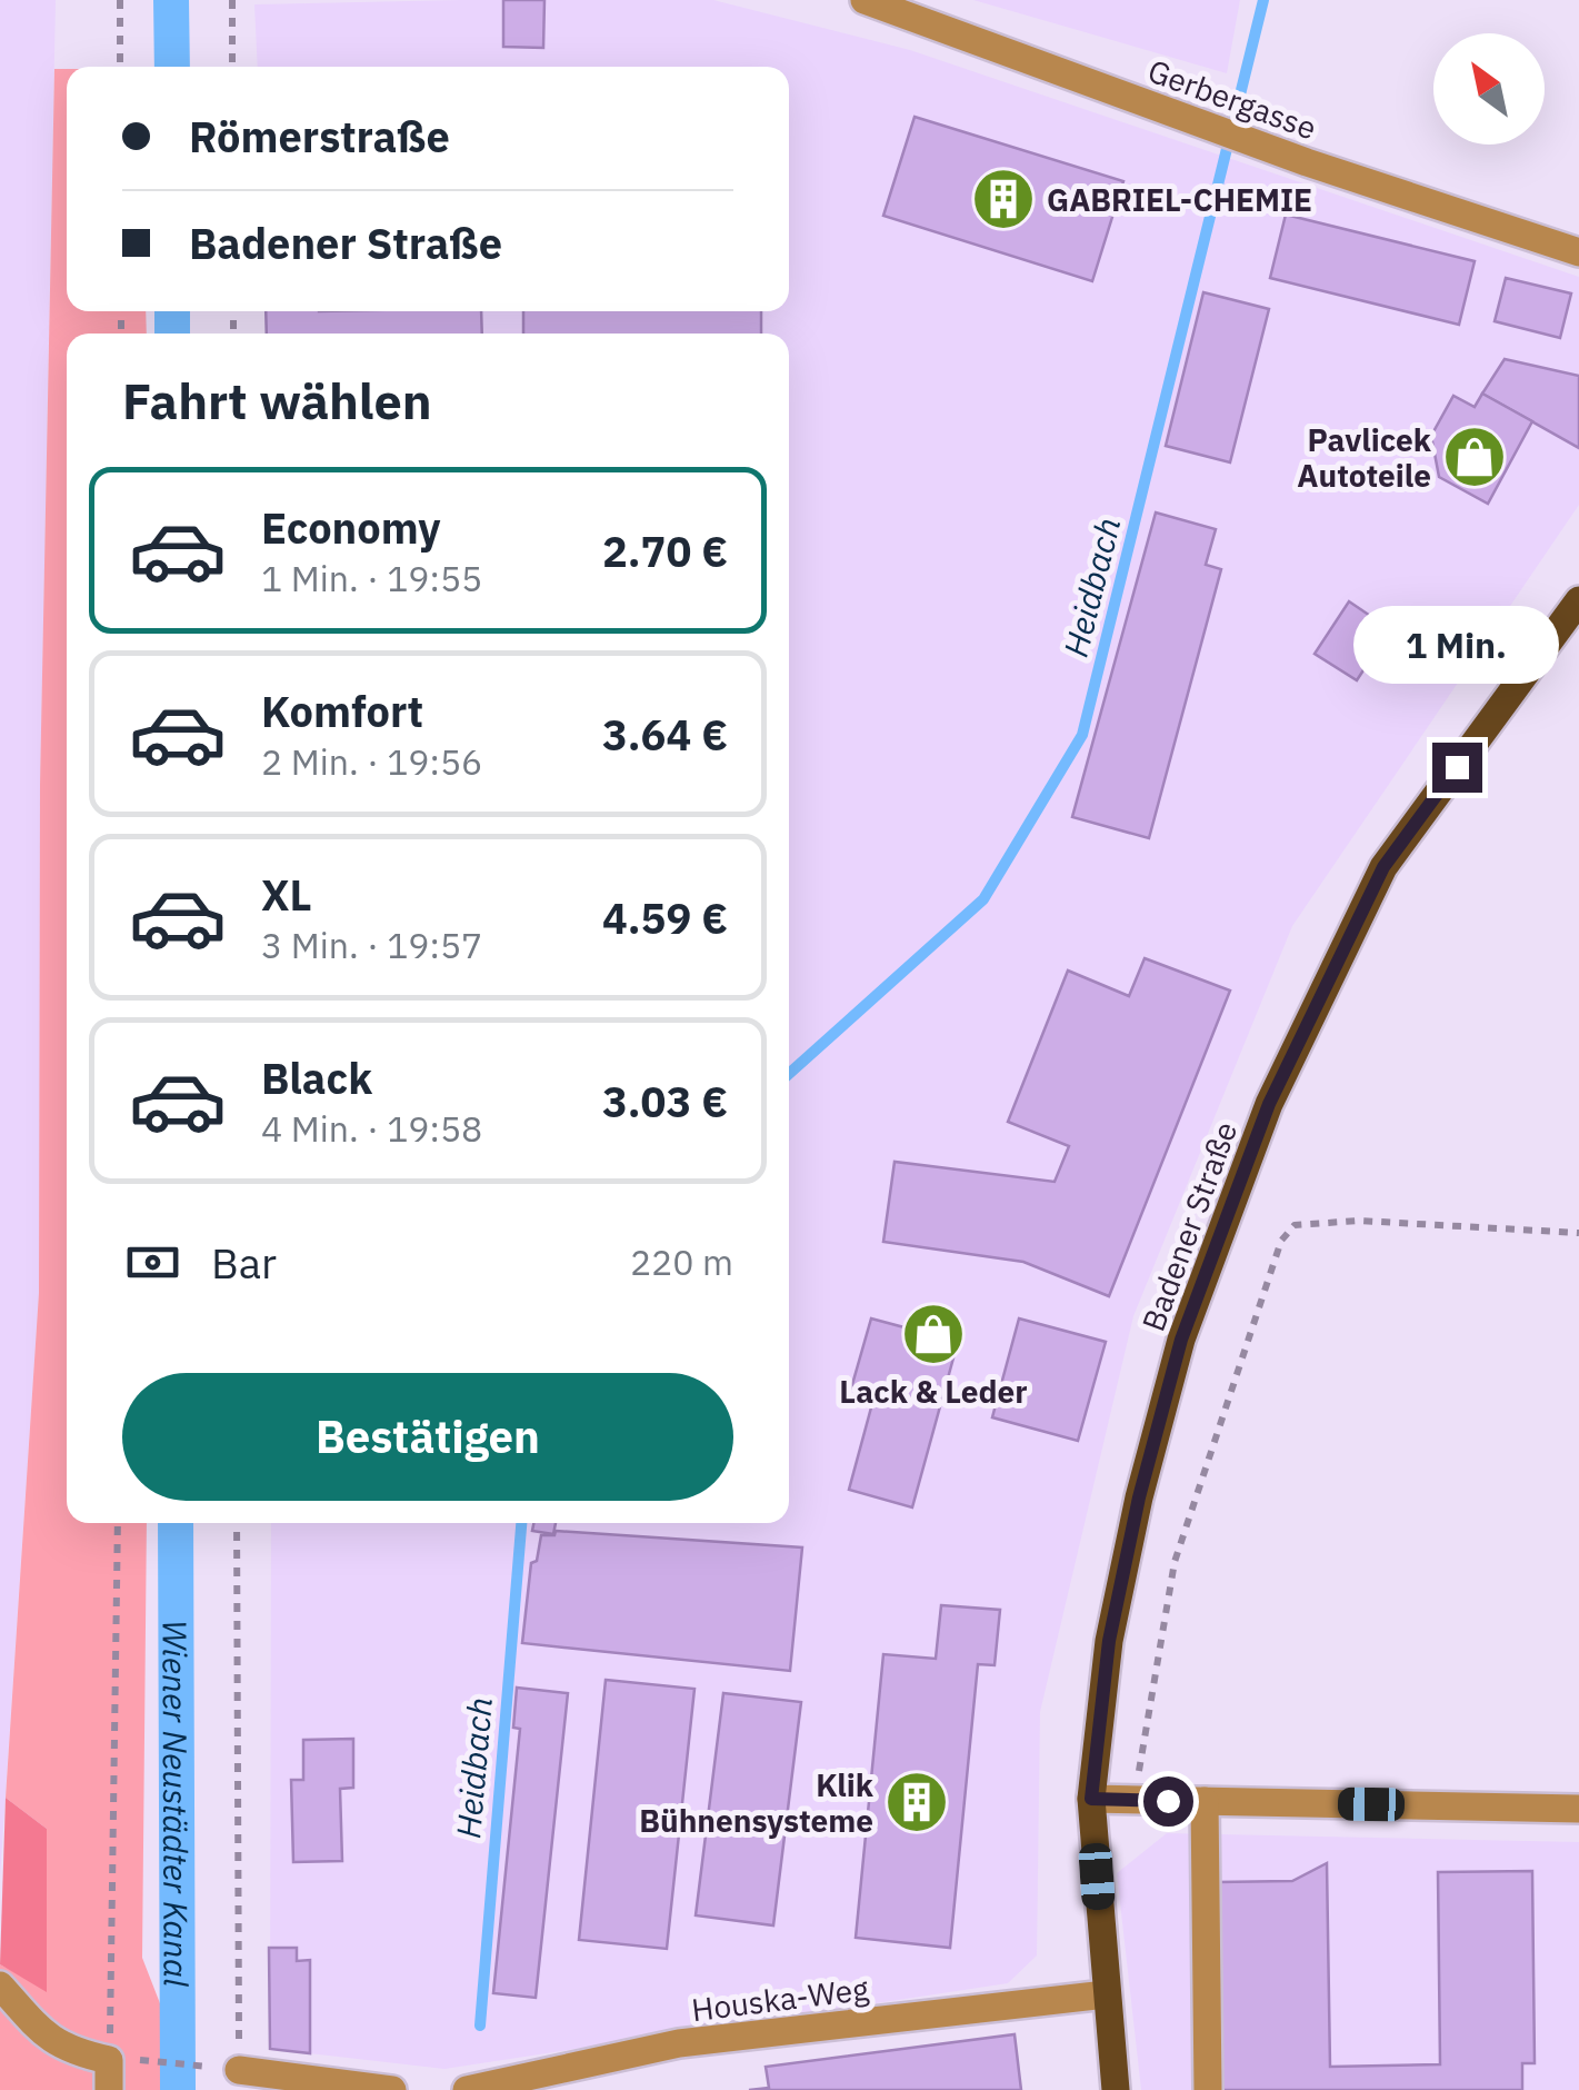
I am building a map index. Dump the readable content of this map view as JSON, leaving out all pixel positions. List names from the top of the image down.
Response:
{
  "streets": {
    "main road": ["Badener Straße"],
    "street": ["Gerbergasse", "Houska-Weg"]
  },
  "crossings": [
    ["Badener Straße", "Houska-Weg"]
  ],
  "water": ["Heidbach", "Wiener Neustädter Kanal"],
  "places": {
    "building": ["GABRIEL-CHEMIE", "Klik Bühnensysteme"],
    "shop": ["Pavlicek Autoteile", "Lack & Leder"]
  },
  "north": "top left",
  "page": {
    "banner": ["Römerstraße", "Badener Straße"],
    "heading": "Fahrt wählen",
    "list": [
      {
        "name": "Economy",
        "note": "1 Min. · 19:55",
        "value": "2.70 €"
      },
      {
        "name": "Komfort",
        "note": "2 Min. · 19:56",
        "value": "3.64 €"
      },
      {
        "name": "XL",
        "note": "3 Min. · 19:57",
        "value": "4.59 €"
      },
      {
        "name": "Black",
        "note": "4 Min. · 19:58",
        "value": "3.03 €"
      }
    ],
    "bubble": "1 Min.",
    "pay": ["Bar", "220 m"],
    "buttons": "Bestätigen"
  }
}
